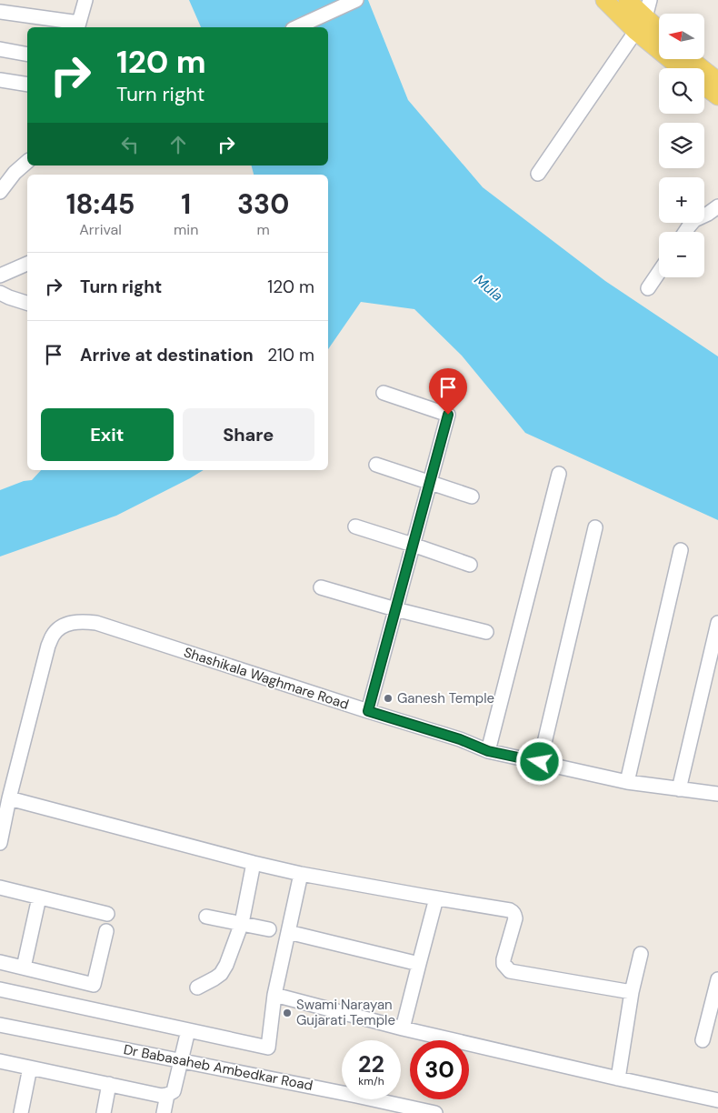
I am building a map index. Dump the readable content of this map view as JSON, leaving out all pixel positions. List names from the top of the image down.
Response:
{
  "streets": {
    "street": ["Shashikala Waghmare Road", "Dr Babasaheb Ambedkar Road"]
  },
  "water": ["Mula"],
  "places": ["Ganesh Temple", "Swami Narayan Gujarati Temple"],
  "north": "left",
  "page": {
    "map_buttons": ["+", "−"],
    "turn": ["120 m", "Turn right"],
    "eta": [
      "18:45",
      "Arrival",
      "1",
      "min",
      "330",
      "m"
    ],
    "list": [
      {
        "name": "Turn right",
        "value": "120 m"
      },
      {
        "name": "Arrive at destination",
        "value": "210 m"
      }
    ],
    "buttons": ["Exit", "Share"],
    "speed": "22 km/h",
    "limit": "30"
  }
}
